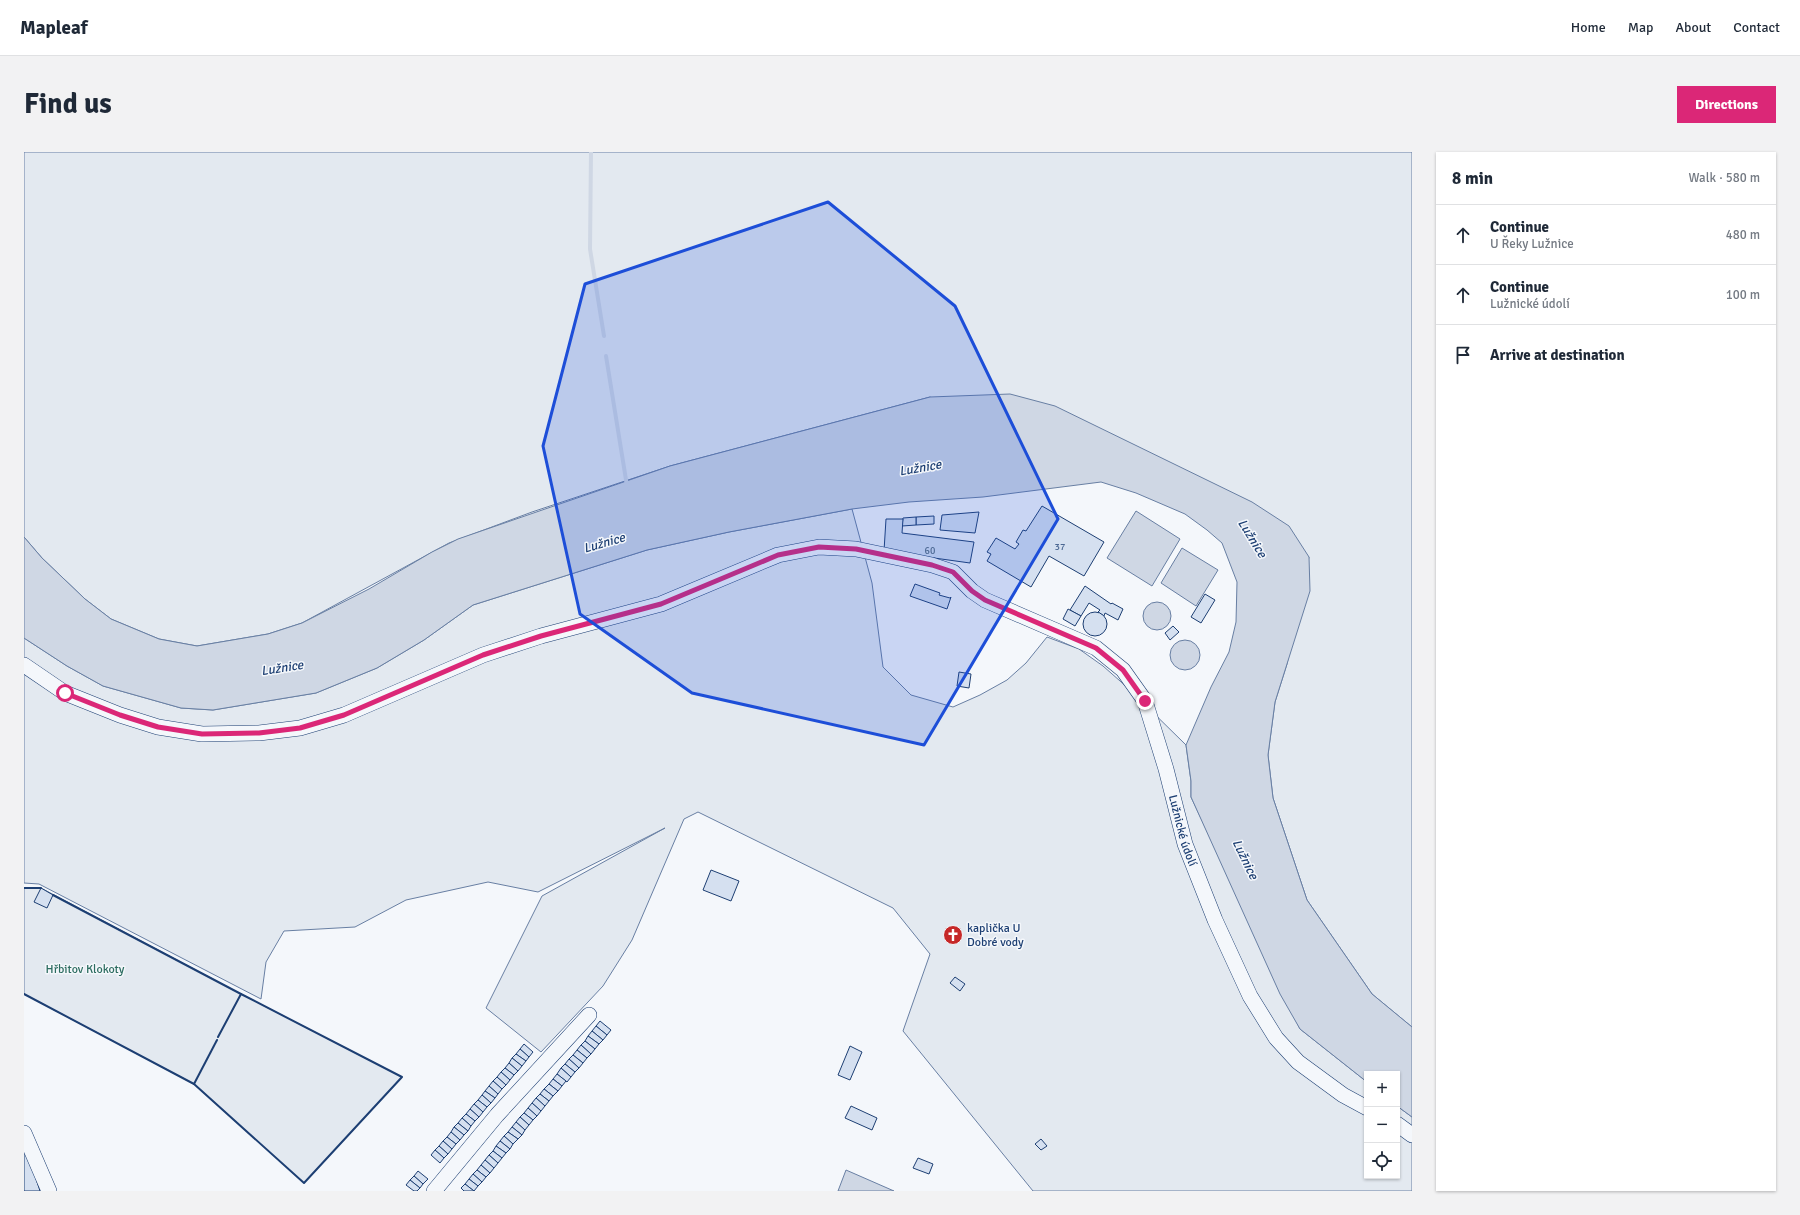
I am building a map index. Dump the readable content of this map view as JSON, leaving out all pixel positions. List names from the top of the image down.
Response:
{
  "streets": {
    "street": ["Lužnické údolí"]
  },
  "water": ["Lužnice"],
  "parks": ["Hřbitov Klokoty"],
  "places": {
    "church": ["kaplička U Dobré vody"]
  },
  "house_numbers": ["37", "60"],
  "page": {
    "header": "Mapleaf",
    "nav": [
      "Home",
      "Map",
      "About",
      "Contact"
    ],
    "buttons": "Directions",
    "title": "Find us",
    "heading": ["8 min", "Walk · 580 m"],
    "list": [
      ["Continue", "U Řeky Lužnice", "480 m"],
      ["Continue", "Lužnické údolí", "100 m"],
      "Arrive at destination"
    ],
    "map_buttons": ["+", "−"]
  }
}
